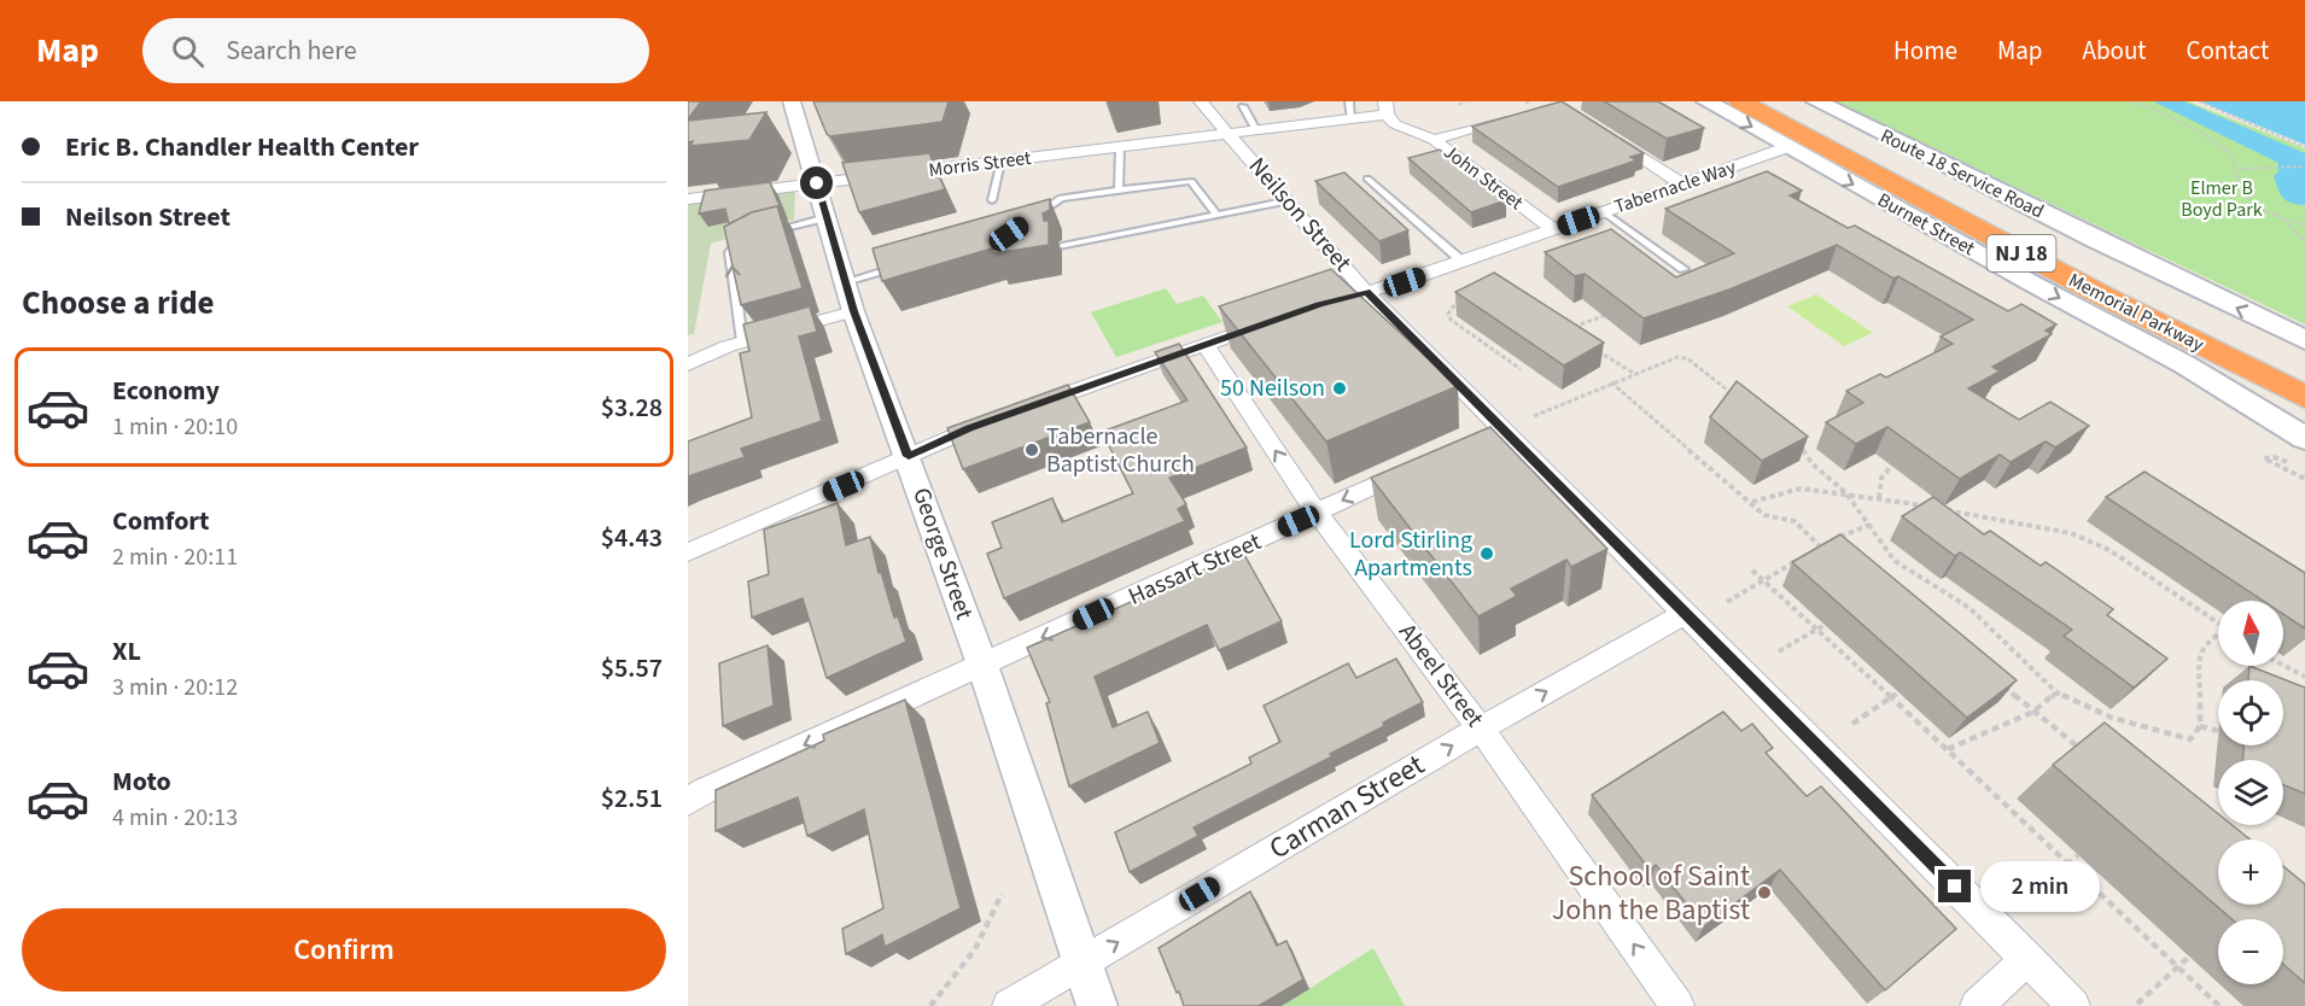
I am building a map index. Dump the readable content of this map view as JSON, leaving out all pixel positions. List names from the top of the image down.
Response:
{
  "streets": {
    "highway": ["NJ 18", "Memorial Parkway"],
    "main road": ["Route 18 Service Road", "Burnet Street"],
    "street": [
      "Morris Street",
      "John Street",
      "Tabernacle Way",
      "Neilson Street",
      "George Street",
      "Hassart Street",
      "Abeel Street",
      "Carman Street"
    ]
  },
  "crossings": [
    ["Morris Street", "John Street"],
    ["Morris Street", "Neilson Street"],
    ["Morris Street", "George Street"],
    ["John Street", "Tabernacle Way"],
    ["Tabernacle Way", "Neilson Street"],
    ["Tabernacle Way", "Burnet Street"],
    ["Neilson Street", "Carman Street"],
    ["George Street", "Hassart Street"],
    ["George Street", "Carman Street"],
    ["Hassart Street", "Abeel Street"],
    ["Abeel Street", "Carman Street"]
  ],
  "one_way": [
    "Route 18 Service Road",
    "Burnet Street",
    "Hassart Street",
    "Abeel Street",
    "Carman Street"
  ],
  "parks": ["Elmer B Boyd Park"],
  "places": [
    "50 Neilson",
    "Tabernacle Baptist Church",
    "Lord Stirling Apartments",
    "School of Saint John the Baptist"
  ],
  "north": "top",
  "page": {
    "header": "Map",
    "search": "Search here",
    "nav": [
      "Home",
      "Map",
      "About",
      "Contact"
    ],
    "banner": ["Eric B. Chandler Health Center", "Neilson Street"],
    "heading": "Choose a ride",
    "list": [
      {
        "name": "Economy",
        "note": "1 min · 20:10",
        "value": "$3.28"
      },
      {
        "name": "Comfort",
        "note": "2 min · 20:11",
        "value": "$4.43"
      },
      {
        "name": "XL",
        "note": "3 min · 20:12",
        "value": "$5.57"
      },
      {
        "name": "Moto",
        "note": "4 min · 20:13",
        "value": "$2.51"
      }
    ],
    "map_buttons": ["+", "−"],
    "bubble": "2 min",
    "buttons": "Confirm"
  }
}
